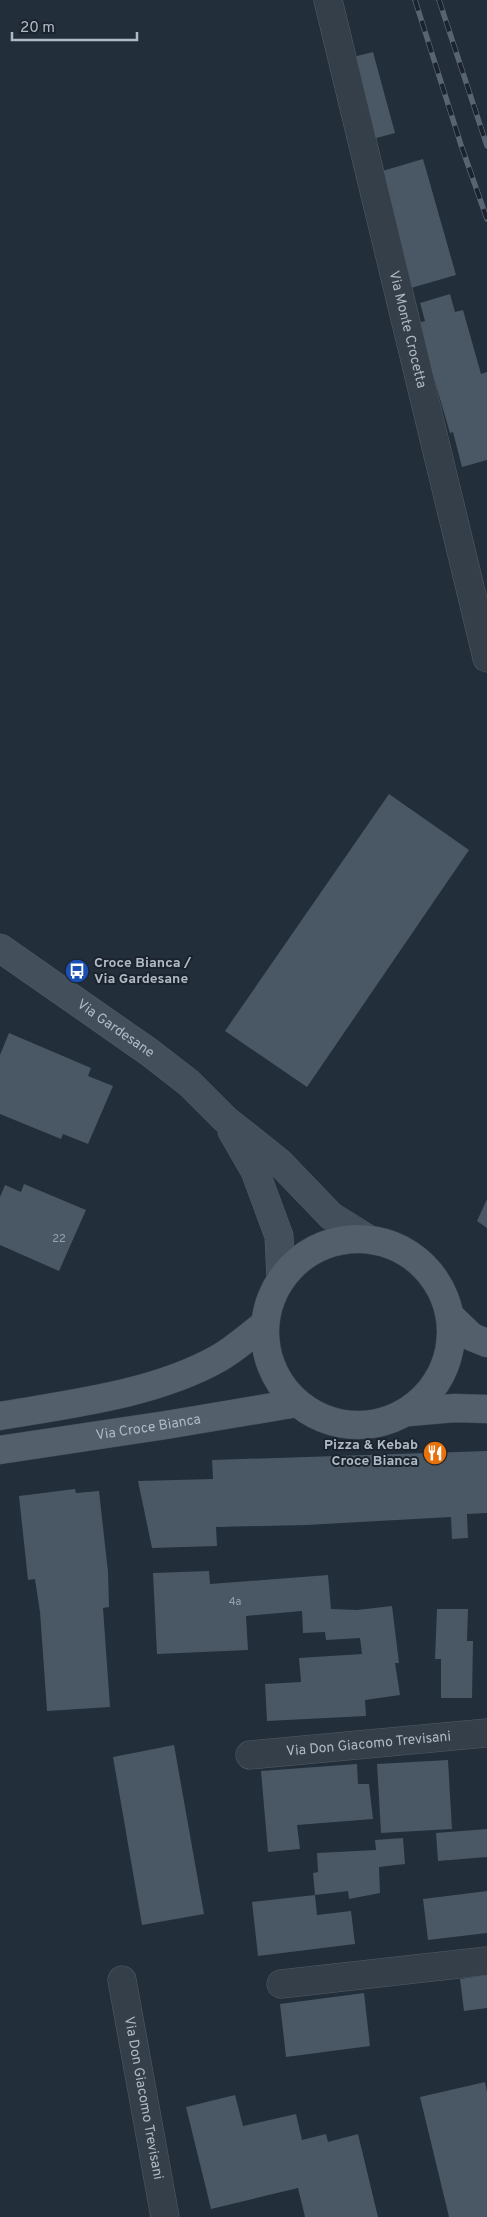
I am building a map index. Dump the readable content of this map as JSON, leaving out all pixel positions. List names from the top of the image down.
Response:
{
  "streets": {
    "main road": ["Via Gardesane", "Via Croce Bianca"],
    "street": ["Via Monte Crocetta", "Via Don Giacomo Trevisani"]
  },
  "places": {
    "bus stop": ["Croce Bianca / Via Gardesane"],
    "restaurant": ["Pizza & Kebab Croce Bianca"]
  },
  "house_numbers": ["22", "4a"],
  "scale_bar": "20 m"
}
